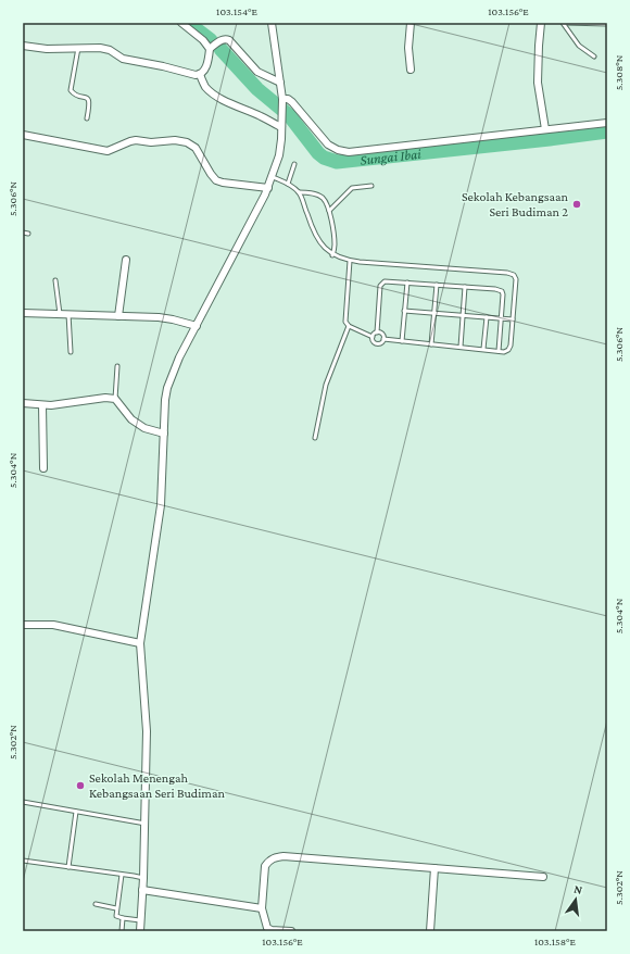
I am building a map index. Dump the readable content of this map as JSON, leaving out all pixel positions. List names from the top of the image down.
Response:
{
  "water": ["Sungai Ibai"],
  "places": ["Sekolah Kebangsaan Seri Budiman 2", "Sekolah Menengah Kebangsaan Seri Budiman"],
  "north": "top",
  "coordinates": [
    "103.154°E",
    "103.156°E",
    "5.308°N",
    "5.306°N",
    "5.304°N",
    "5.302°N",
    "103.158°E"
  ]
}
